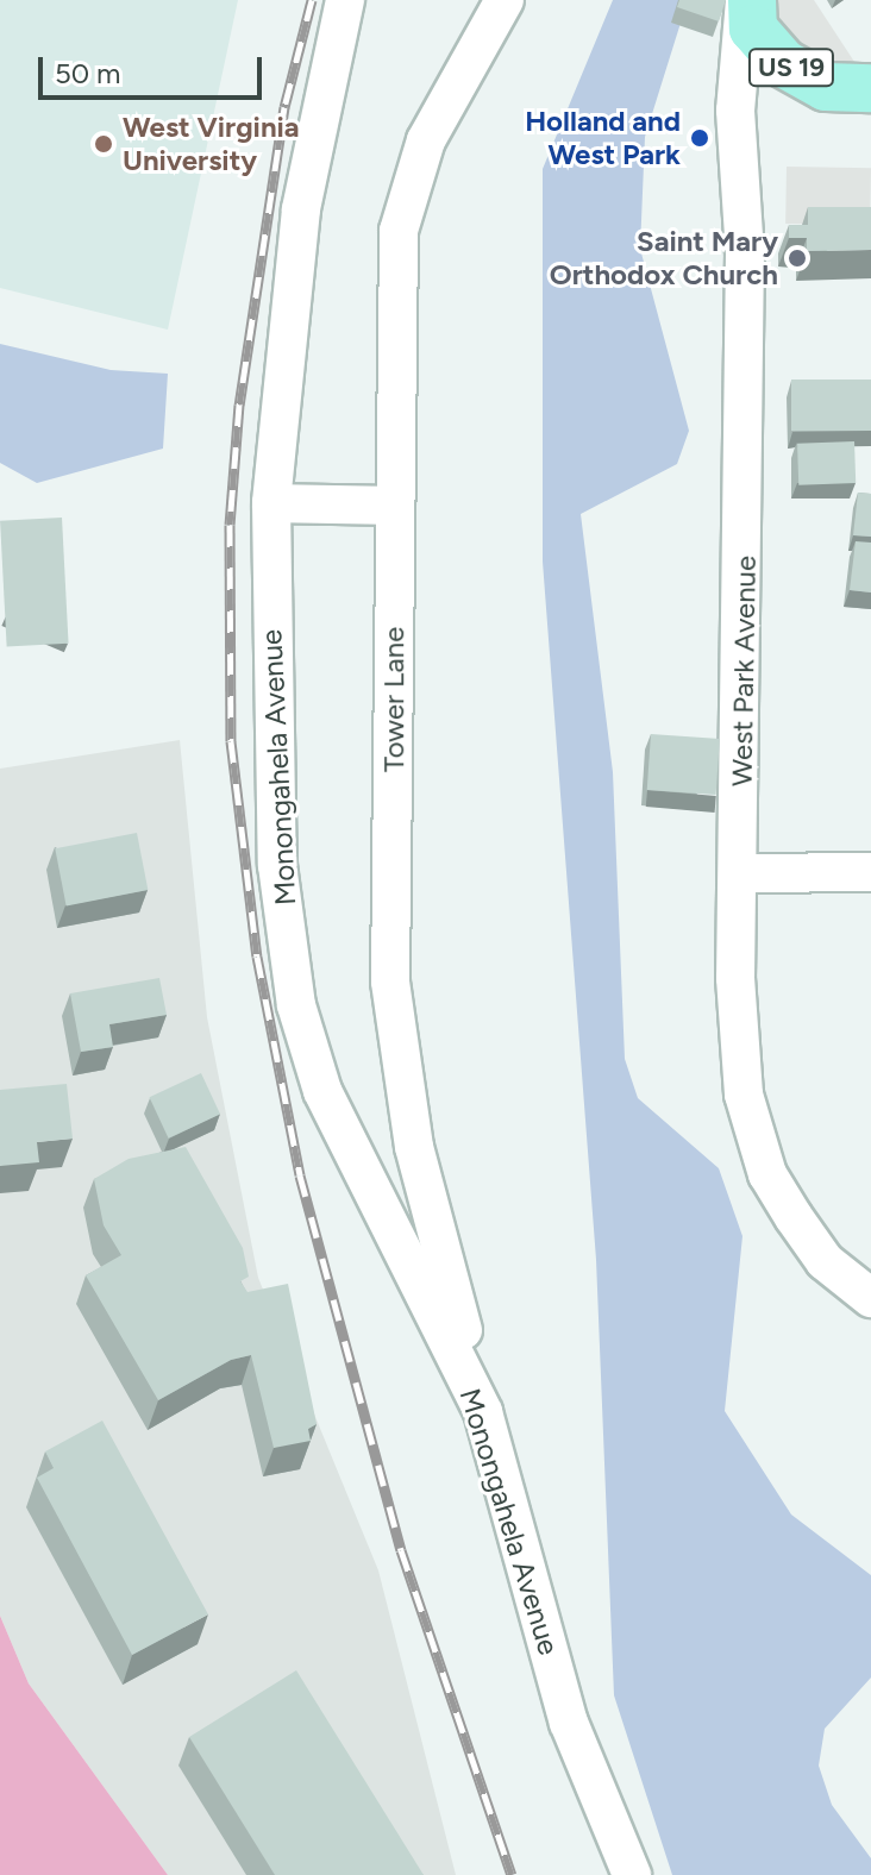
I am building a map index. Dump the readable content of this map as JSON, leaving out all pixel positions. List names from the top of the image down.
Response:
{
  "streets": {
    "main road": ["US 19"],
    "street": ["West Park Avenue", "Tower Lane", "Monongahela Avenue"]
  },
  "crossings": [
    ["US 19", "West Park Avenue"],
    ["Tower Lane", "Monongahela Avenue"]
  ],
  "places": ["Holland and West Park", "West Virginia University", "Saint Mary Orthodox Church"],
  "scale_bar": "50 m"
}
